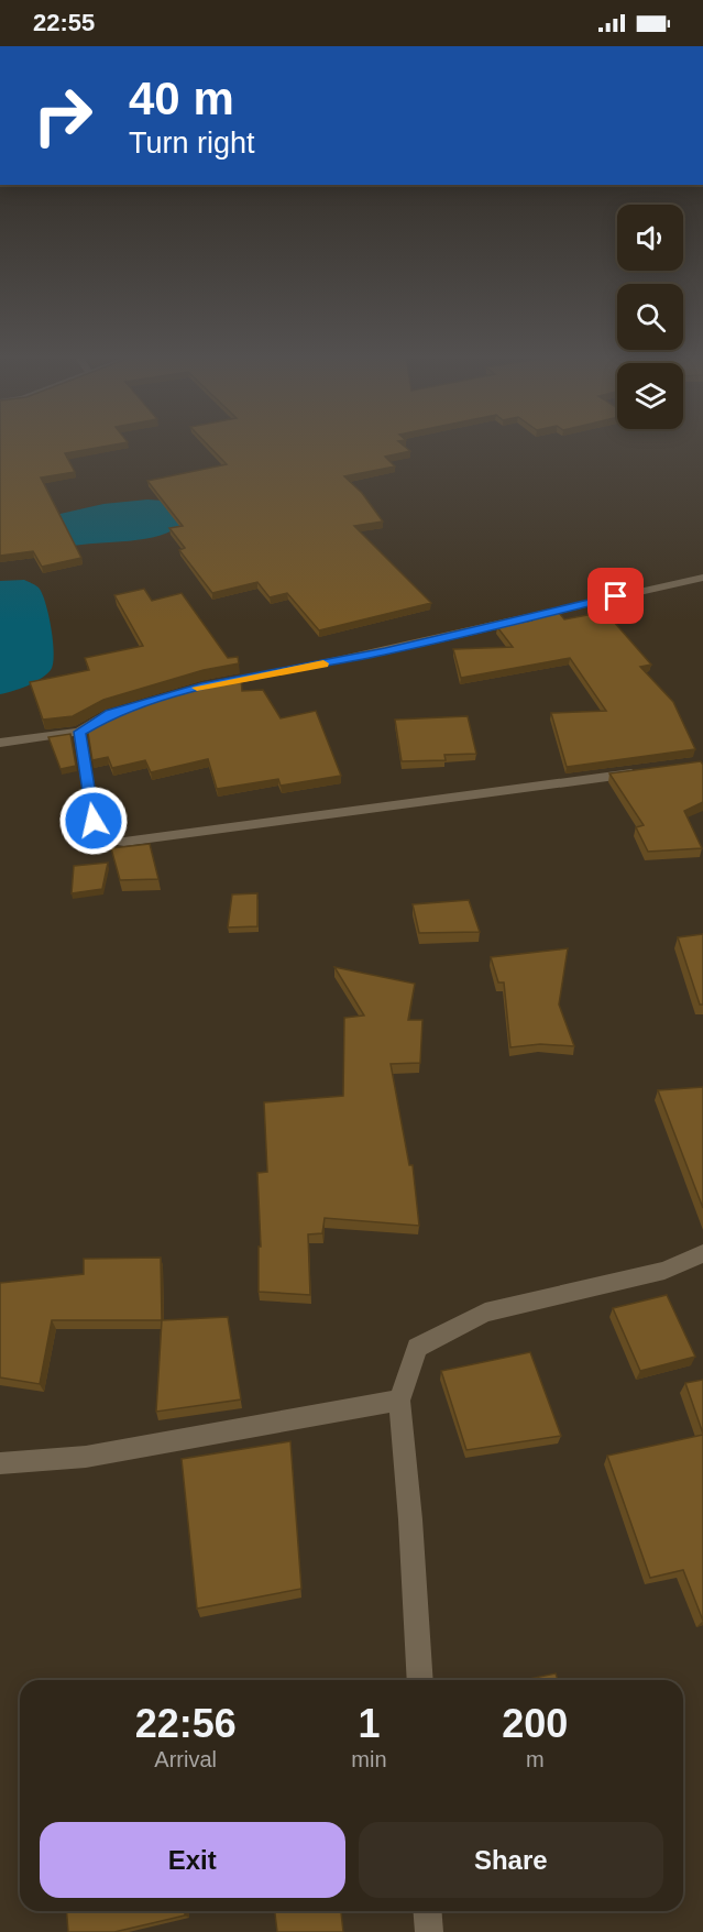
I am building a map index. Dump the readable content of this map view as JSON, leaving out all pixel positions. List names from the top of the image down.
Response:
{
  "page": {
    "status": "22:55",
    "turn": ["40 m", "Turn right"],
    "eta": [
      "22:56",
      "Arrival",
      "1",
      "min",
      "200",
      "m"
    ],
    "buttons": ["Exit", "Share"]
  }
}
